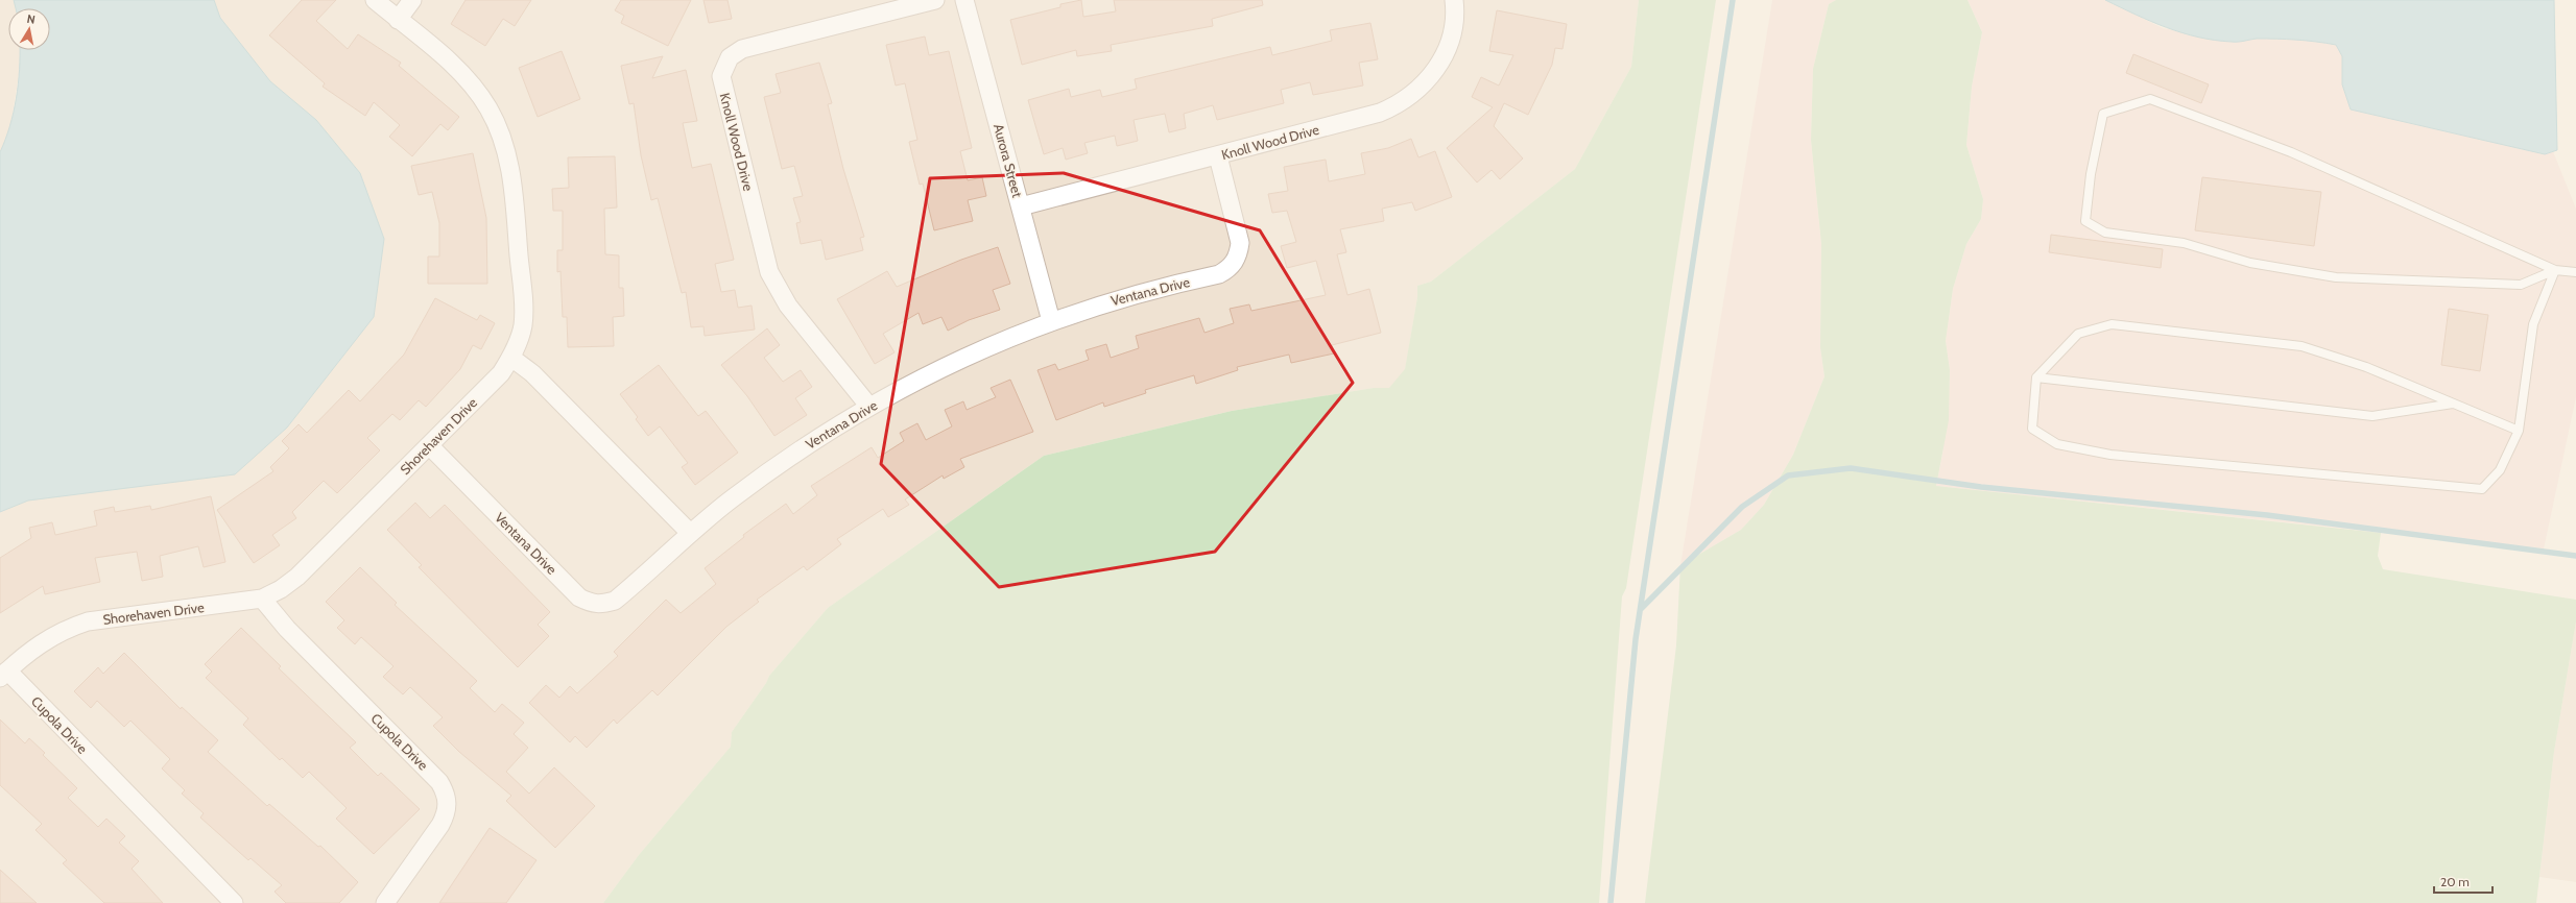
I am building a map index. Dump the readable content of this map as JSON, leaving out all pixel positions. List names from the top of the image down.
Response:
{
  "streets": {
    "street": [
      "Knoll Wood Drive",
      "Aurora Street",
      "Ventana Drive",
      "Shorehaven Drive",
      "Cupola Drive"
    ]
  },
  "crossings": [
    ["Knoll Wood Drive", "Aurora Street"],
    ["Knoll Wood Drive", "Ventana Drive"],
    ["Aurora Street", "Ventana Drive"],
    ["Ventana Drive", "Shorehaven Drive"],
    ["Shorehaven Drive", "Cupola Drive"]
  ],
  "scale_bar": "20 m",
  "north": "top"
}
